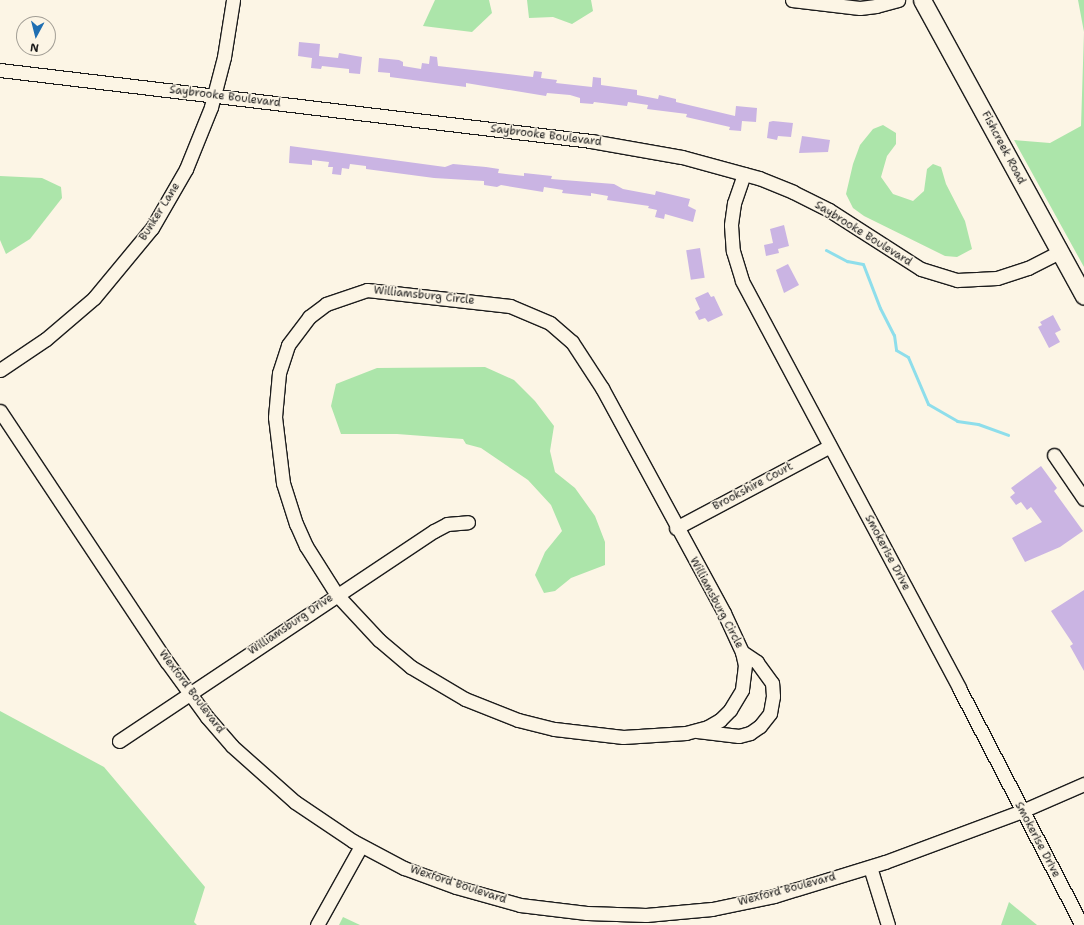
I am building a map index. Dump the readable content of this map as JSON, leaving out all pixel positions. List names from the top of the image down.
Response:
{
  "streets": {
    "main road": ["Fishcreek Road"],
    "street": [
      "Saybrooke Boulevard",
      "Bunker Lane",
      "Williamsburg Circle",
      "Brookshire Court",
      "Smokerise Drive",
      "Williamsburg Drive",
      "Wexford Boulevard"
    ]
  },
  "crossings": [
    ["Saybrooke Boulevard", "Fishcreek Road"],
    ["Saybrooke Boulevard", "Bunker Lane"],
    ["Saybrooke Boulevard", "Smokerise Drive"],
    ["Williamsburg Circle", "Brookshire Court"],
    ["Williamsburg Circle", "Williamsburg Drive"],
    ["Brookshire Court", "Smokerise Drive"],
    ["Smokerise Drive", "Wexford Boulevard"],
    ["Williamsburg Drive", "Wexford Boulevard"]
  ],
  "north": "bottom"
}
